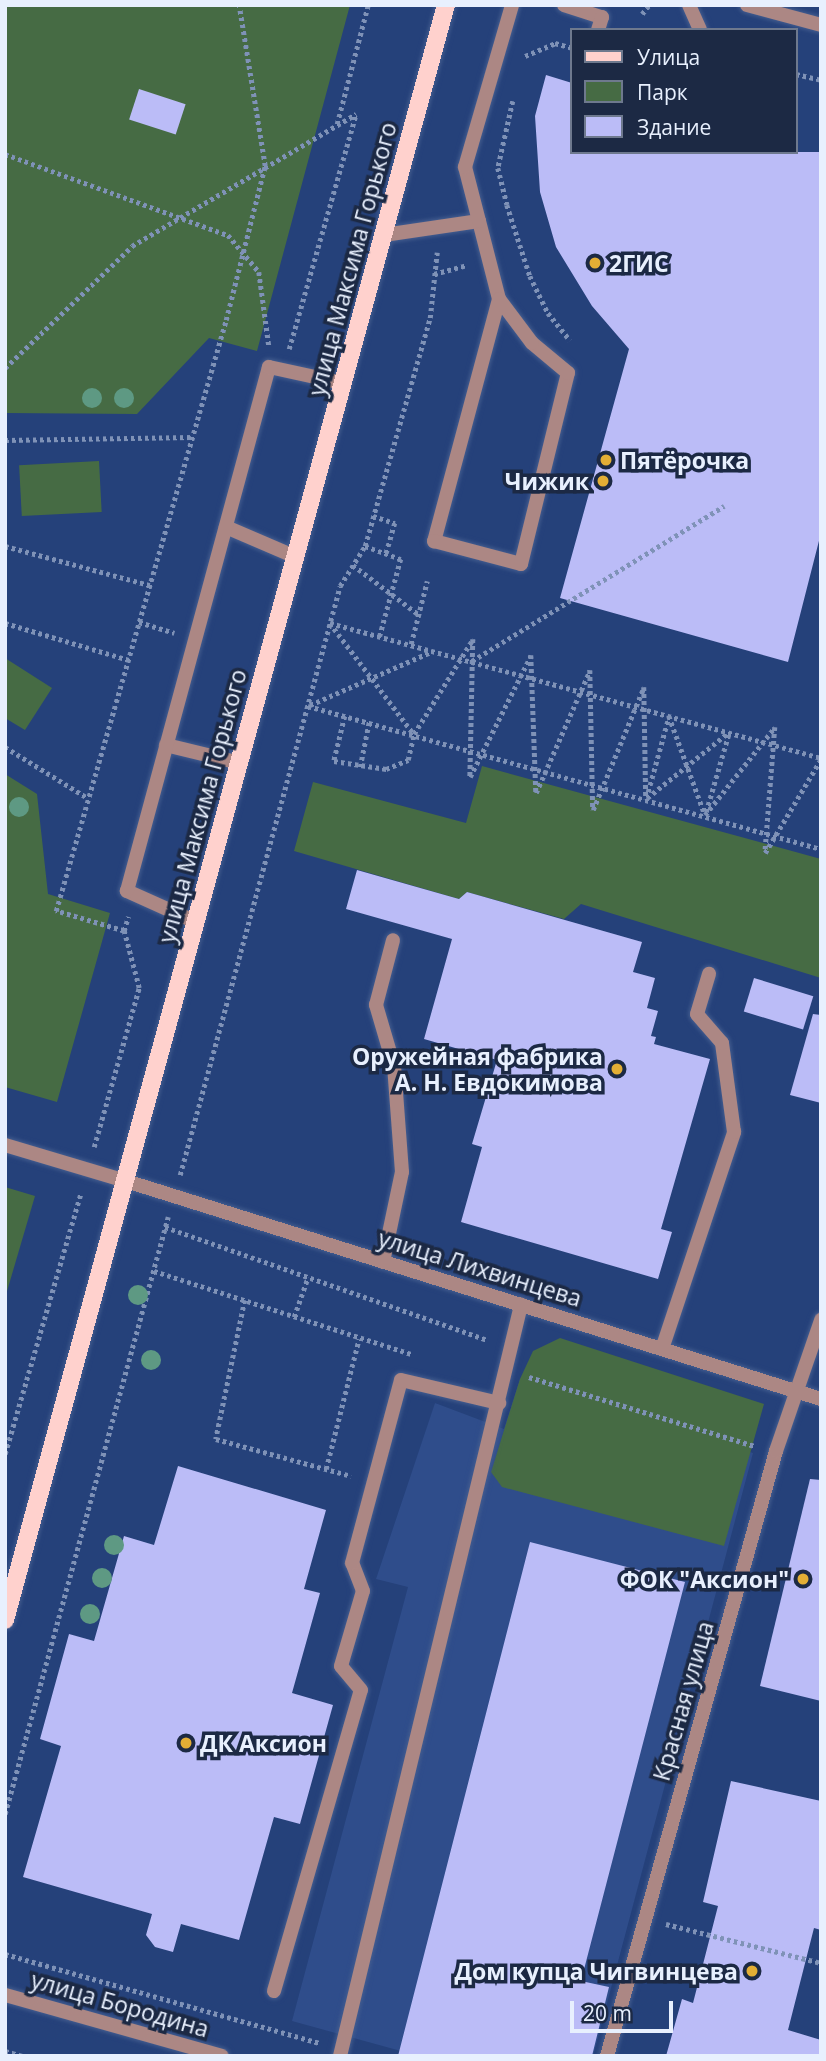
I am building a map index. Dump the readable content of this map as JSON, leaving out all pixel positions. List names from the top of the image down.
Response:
{
  "streets": {
    "main road": ["улица Максима Горького"],
    "street": ["улица Лихвинцева", "Красная улица", "улица Бородина"]
  },
  "crossings": [
    ["улица Максима Горького", "улица Лихвинцева"],
    ["улица Лихвинцева", "Красная улица"]
  ],
  "places": [
    "2ГИС",
    "Пятёрочка",
    "Чижик",
    "Оружейная фабрика А. Н. Евдокимова",
    "ФОК \"Аксион\"",
    "ДК Аксион",
    "Дом купца Чигвинцева"
  ],
  "legend": ["Улица", "Парк", "Здание"],
  "scale_bar": "20 m"
}
